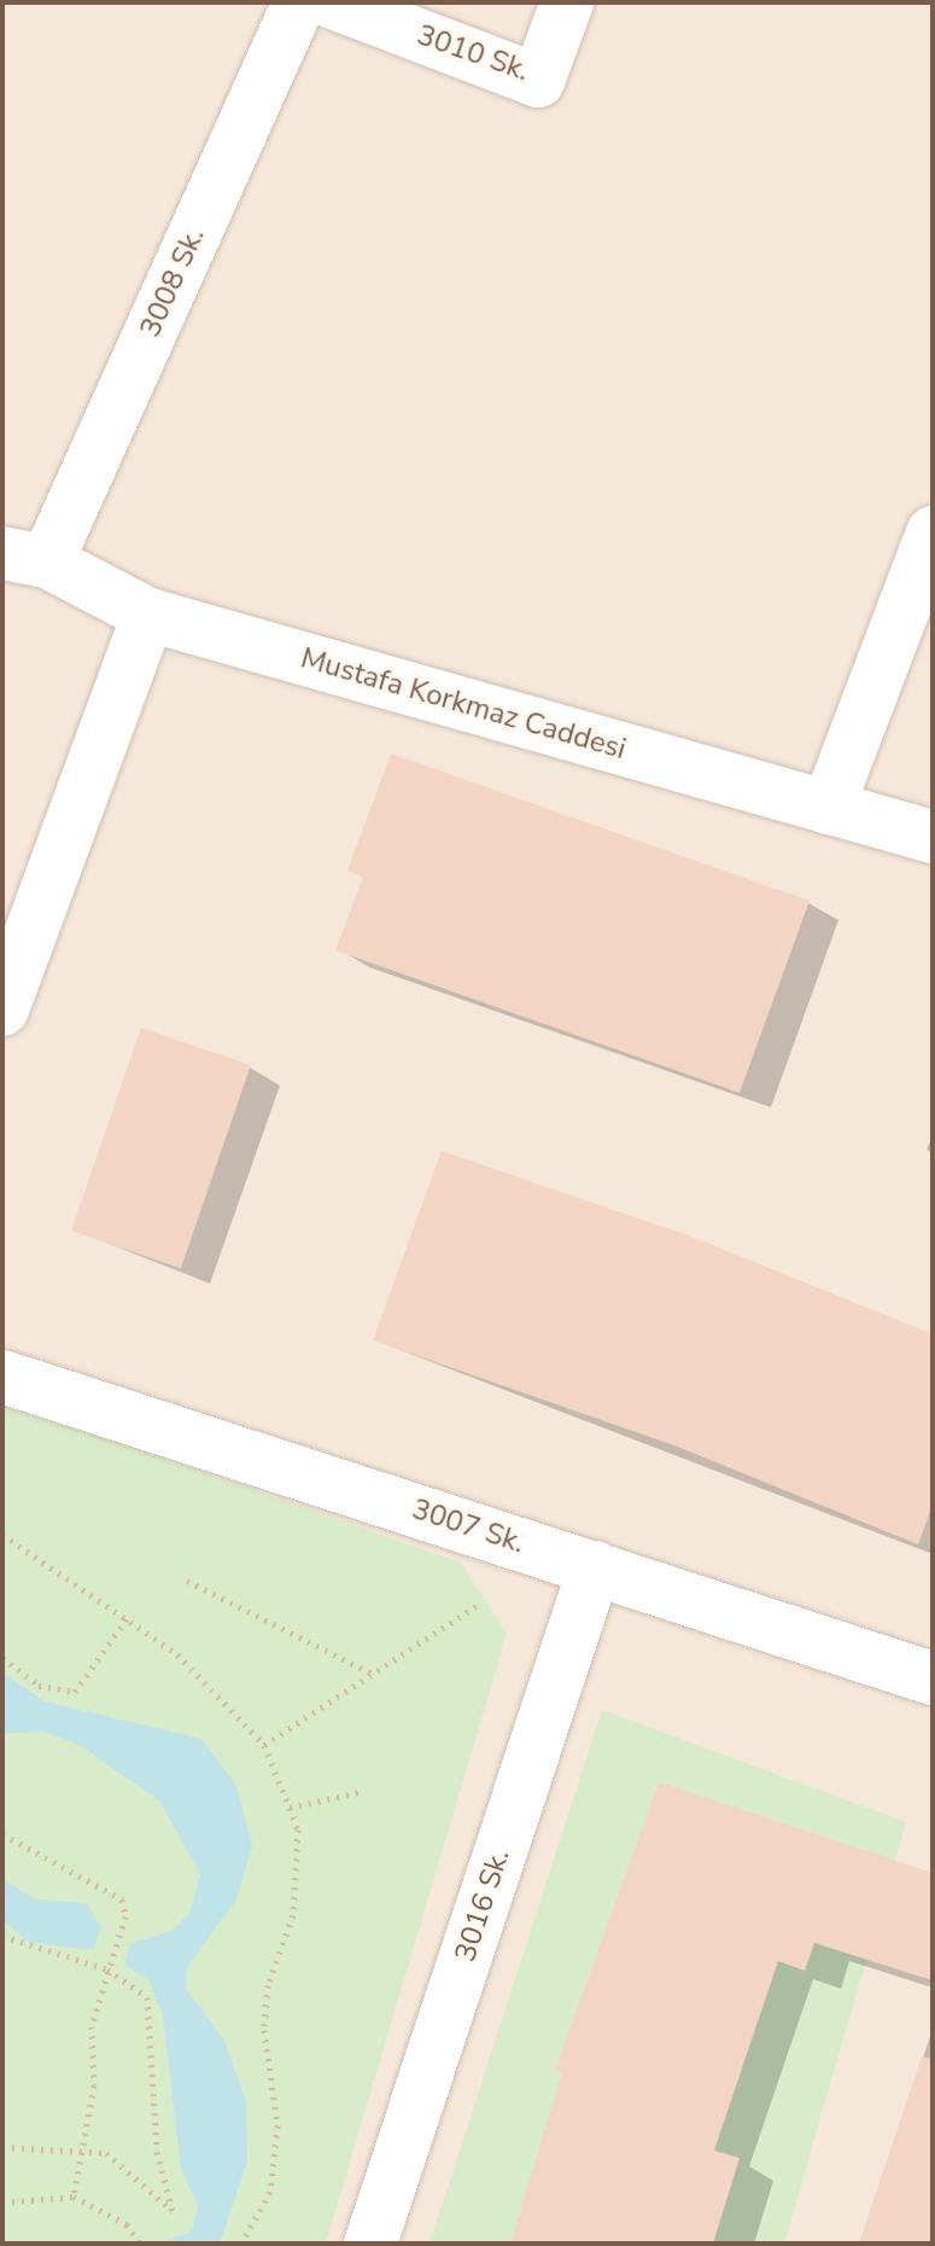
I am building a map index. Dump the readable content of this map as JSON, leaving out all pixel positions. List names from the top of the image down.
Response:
{
  "streets": {
    "street": [
      "3010 Sk.",
      "3008 Sk.",
      "Mustafa Korkmaz Caddesi",
      "3007 Sk.",
      "3016 Sk."
    ]
  },
  "crossings": [
    ["3008 Sk.", "Mustafa Korkmaz Caddesi"],
    ["3007 Sk.", "3016 Sk."]
  ]
}
